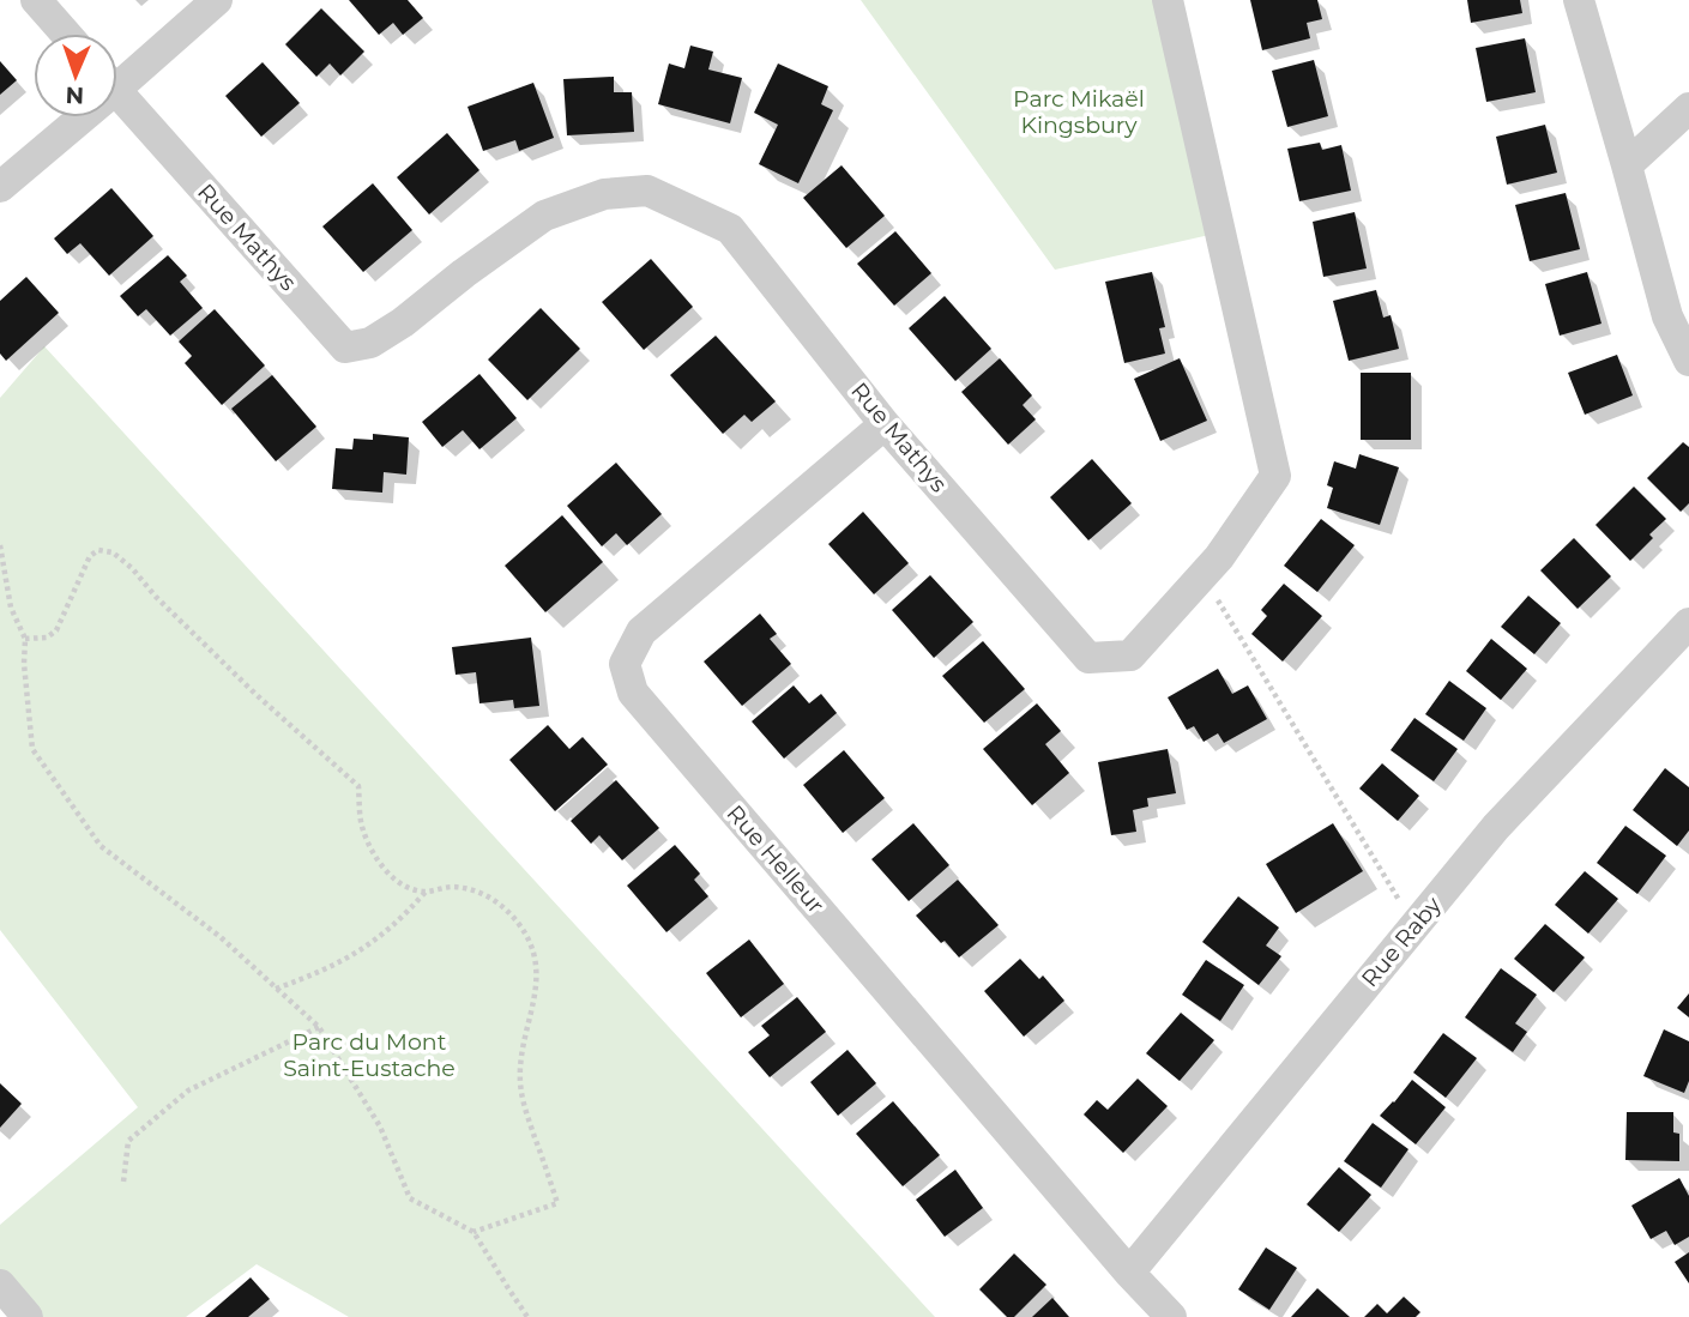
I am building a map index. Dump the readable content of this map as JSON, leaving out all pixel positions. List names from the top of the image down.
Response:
{
  "streets": {
    "street": ["Rue Mathys", "Rue Helleur", "Rue Raby"]
  },
  "crossings": [
    ["Rue Mathys", "Rue Helleur"],
    ["Rue Helleur", "Rue Raby"]
  ],
  "parks": ["Parc Mikaël Kingsbury", "Parc du Mont Saint-Eustache"],
  "north": "bottom"
}
